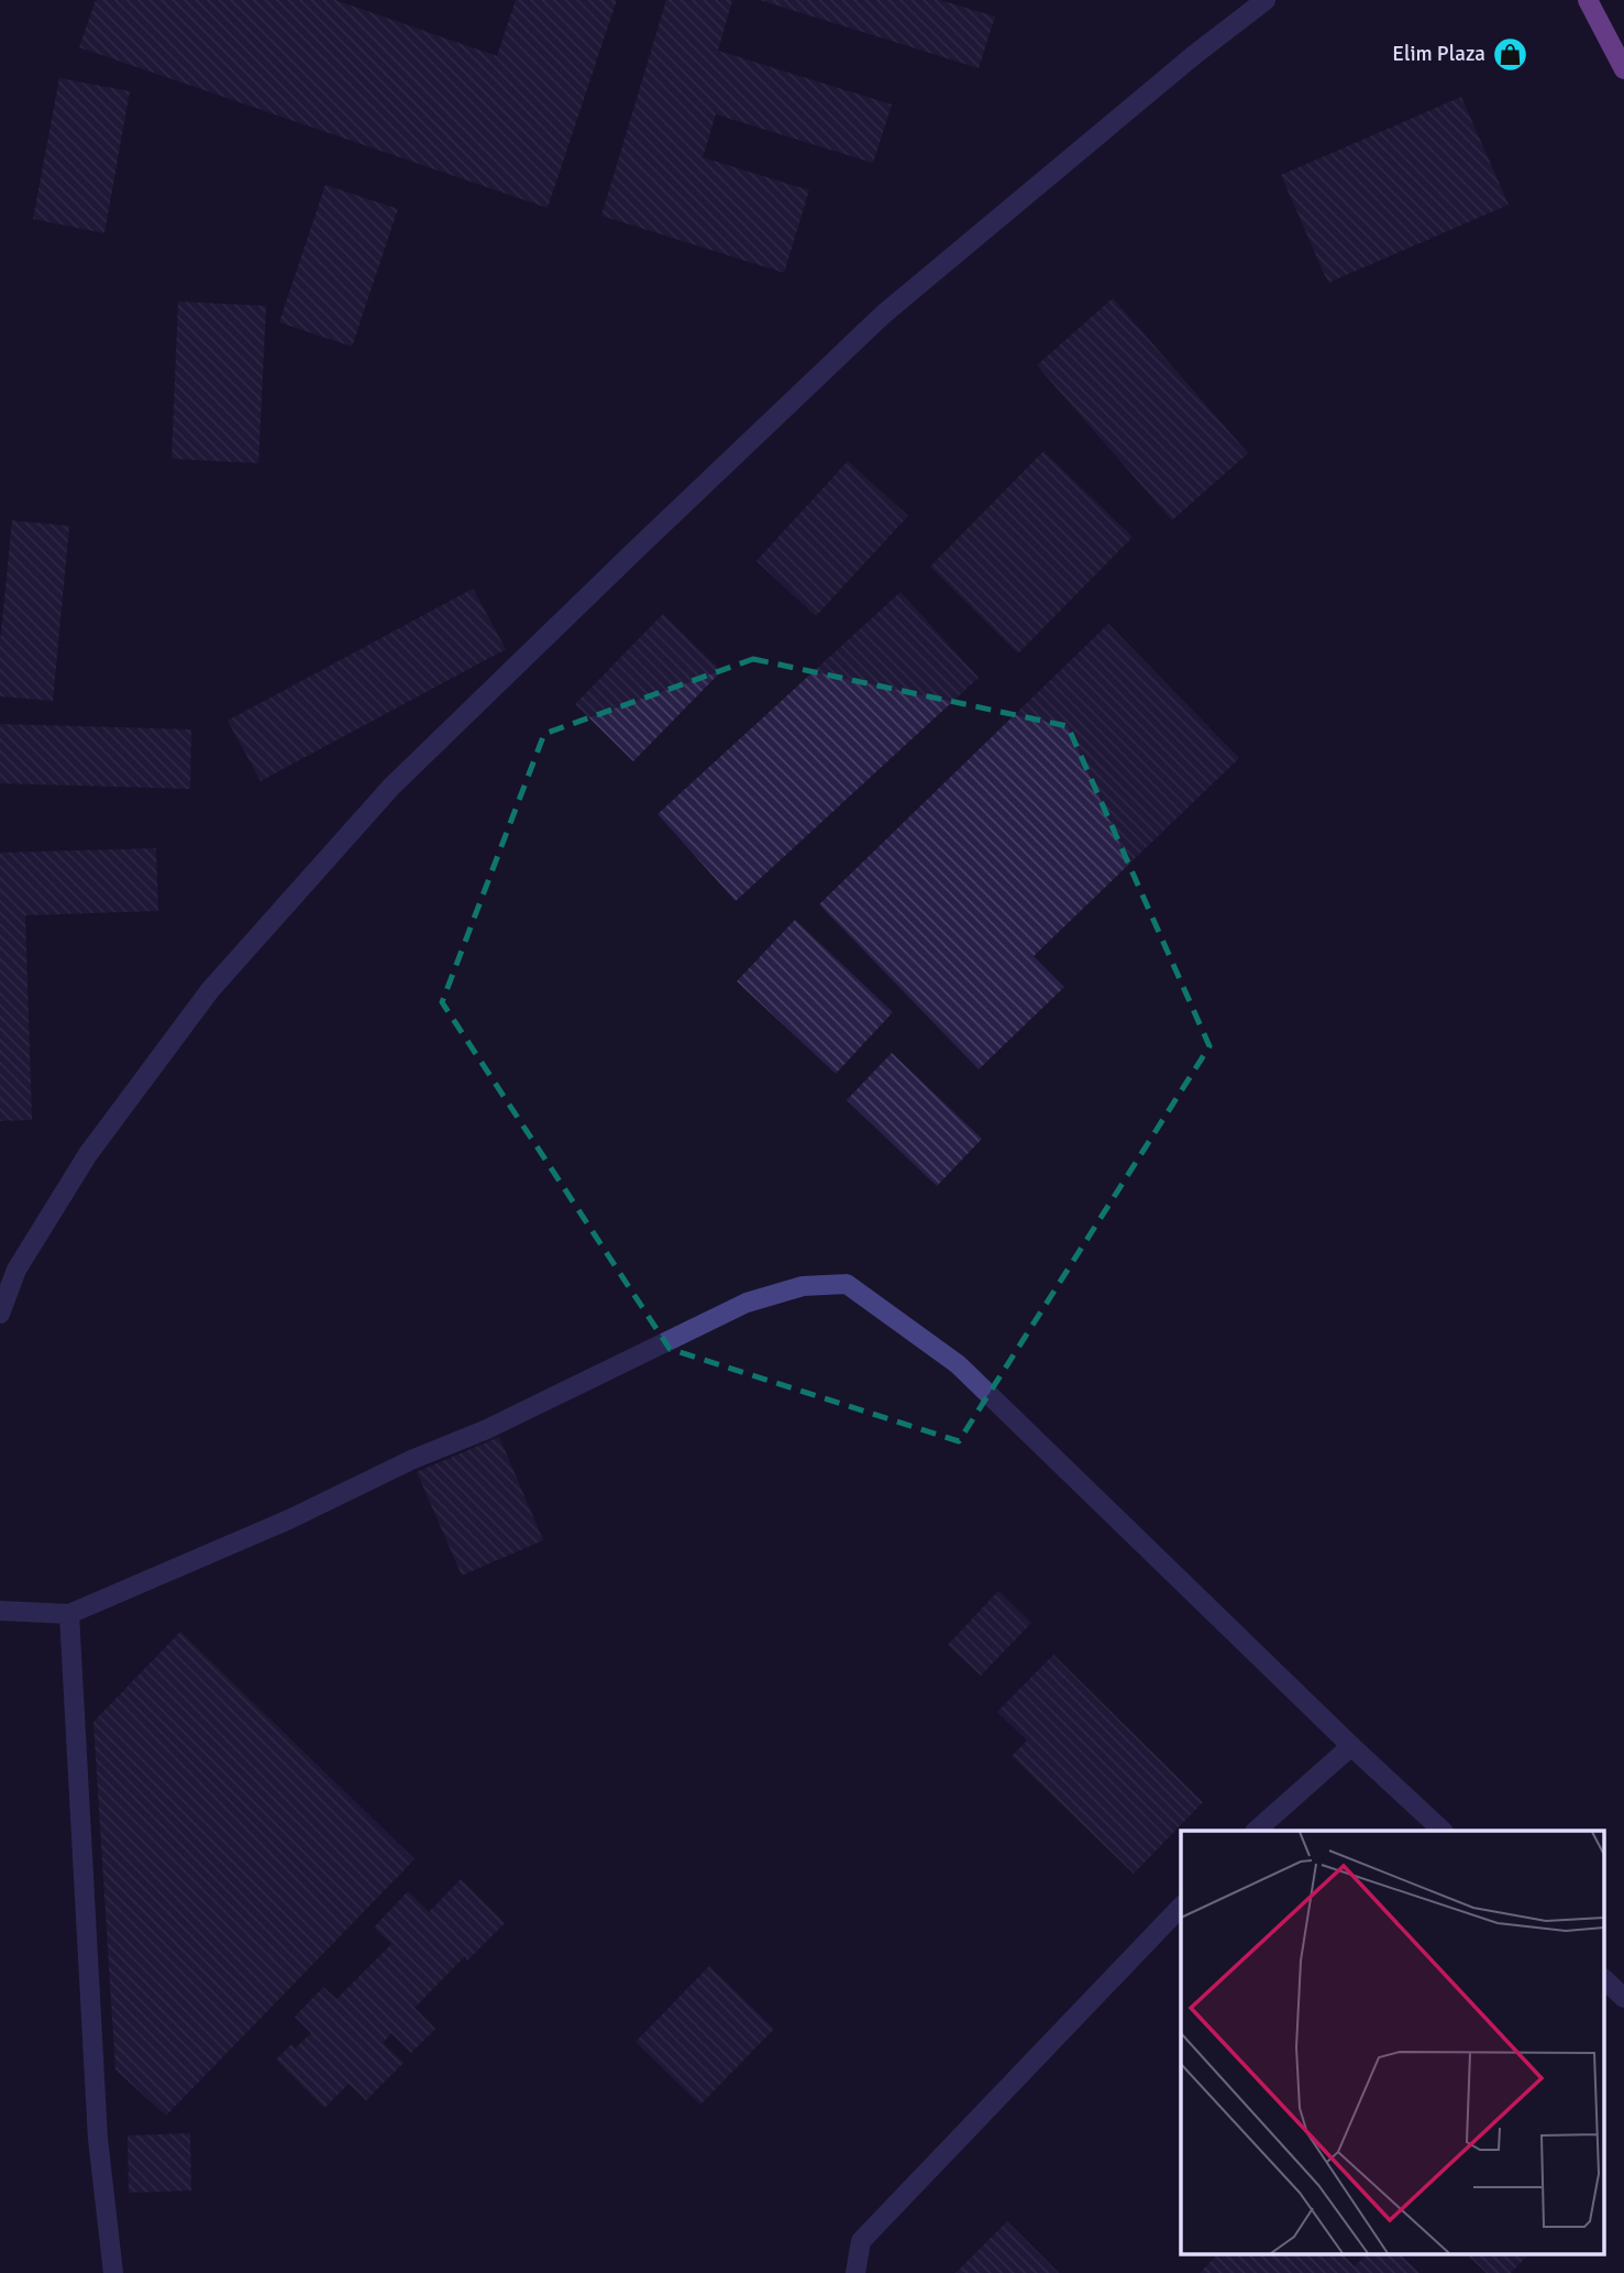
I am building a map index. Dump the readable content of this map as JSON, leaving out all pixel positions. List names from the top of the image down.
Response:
{
  "places": {
    "shop": ["Elim Plaza"]
  }
}
